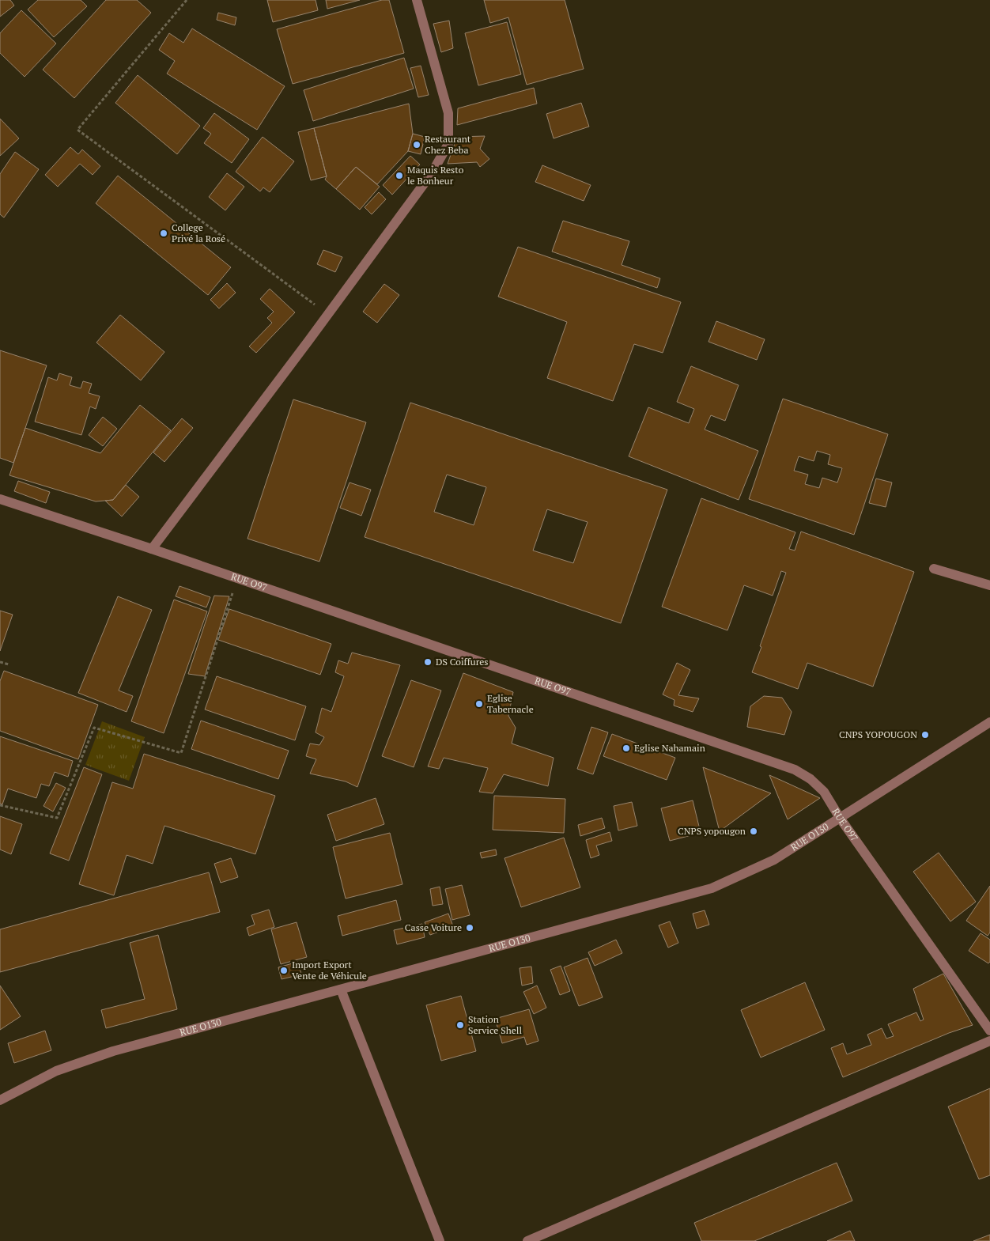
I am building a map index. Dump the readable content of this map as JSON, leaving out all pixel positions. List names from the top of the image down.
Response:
{
  "streets": {
    "street": ["RUE O97", "RUE O130"]
  },
  "crossings": [
    ["RUE O97", "RUE O130"]
  ],
  "places": [
    "Restaurant Chez Beba",
    "Maquis Resto le Bonheur",
    "College Privé la Rosé",
    "DS Coiffures",
    "Eglise Tabernacle",
    "CNPS YOPOUGON",
    "Eglise Nahamain",
    "CNPS yopougon",
    "Casse Voiture",
    "Import Export Vente de Véhicule",
    "Station Service Shell"
  ]
}
